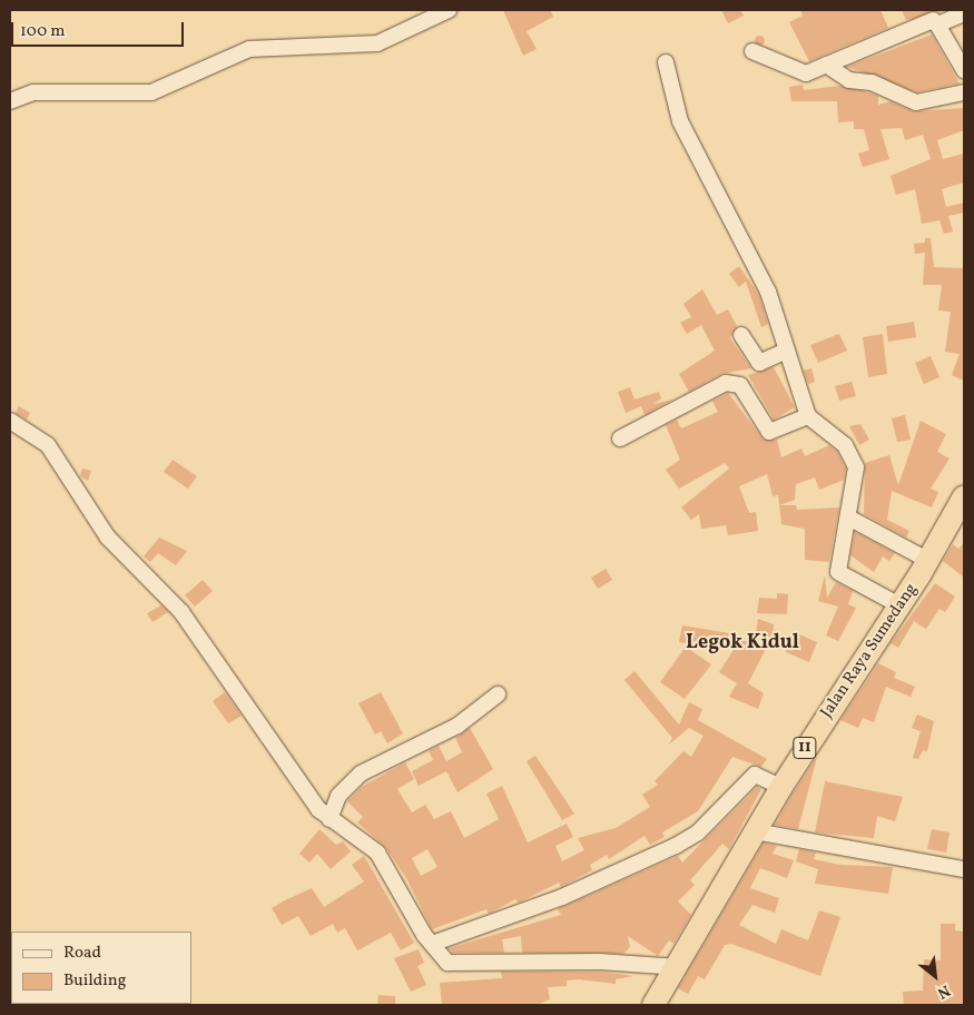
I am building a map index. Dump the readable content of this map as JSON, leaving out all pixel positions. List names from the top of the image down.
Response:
{
  "streets": {
    "highway": ["Jalan Raya Sumedang", "11"]
  },
  "districts": ["Legok Kidul"],
  "legend": ["Road", "Building"],
  "scale_bar": "100 m",
  "north": "bottom right"
}
